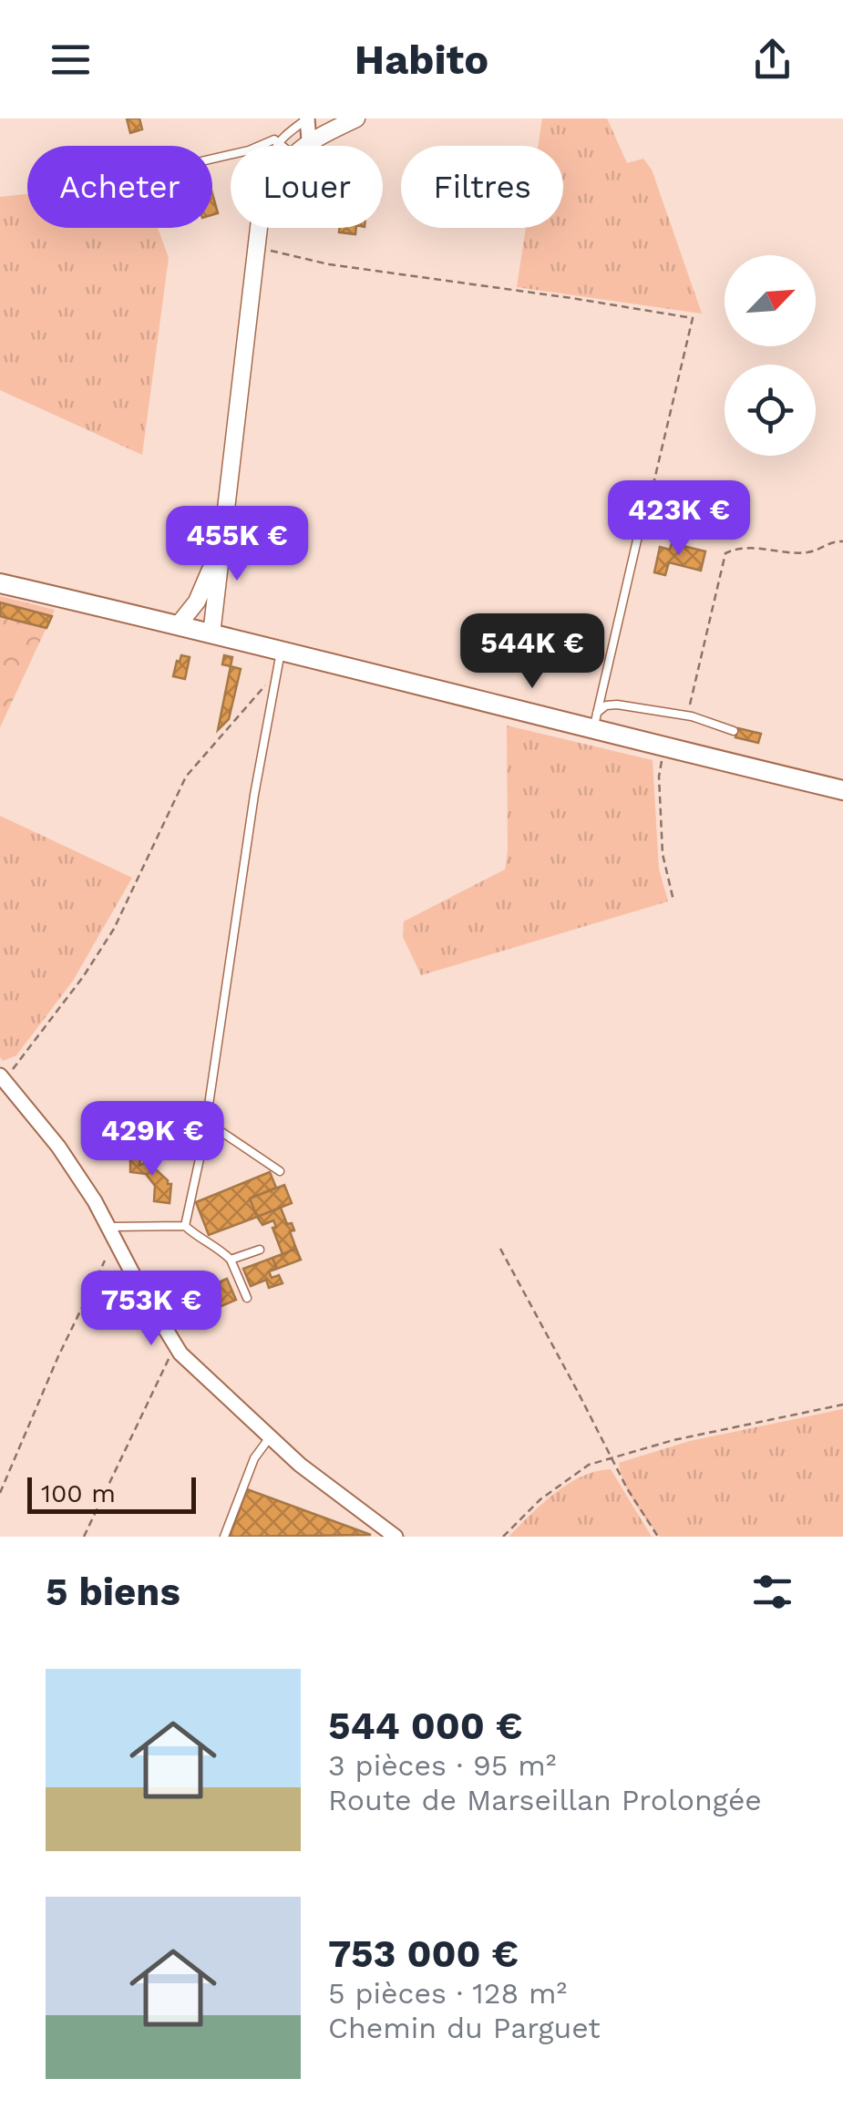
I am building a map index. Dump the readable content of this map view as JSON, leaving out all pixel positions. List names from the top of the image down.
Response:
{
  "scale_bar": "100 m",
  "north": "top right",
  "page": {
    "header": "Habito",
    "chip": ["Acheter", "Louer", "Filtres"],
    "price": [
      "423K €",
      "455K €",
      "544K €",
      "429K €",
      "753K €"
    ],
    "scale": "100 m",
    "heading": "5 biens",
    "list": [
      {
        "name": "544 000 €",
        "note": "3 pièces · 95 m² · Route de Marseillan Prolongée"
      },
      {
        "name": "753 000 €",
        "note": "5 pièces · 128 m² · Chemin du Parguet"
      }
    ]
  }
}
